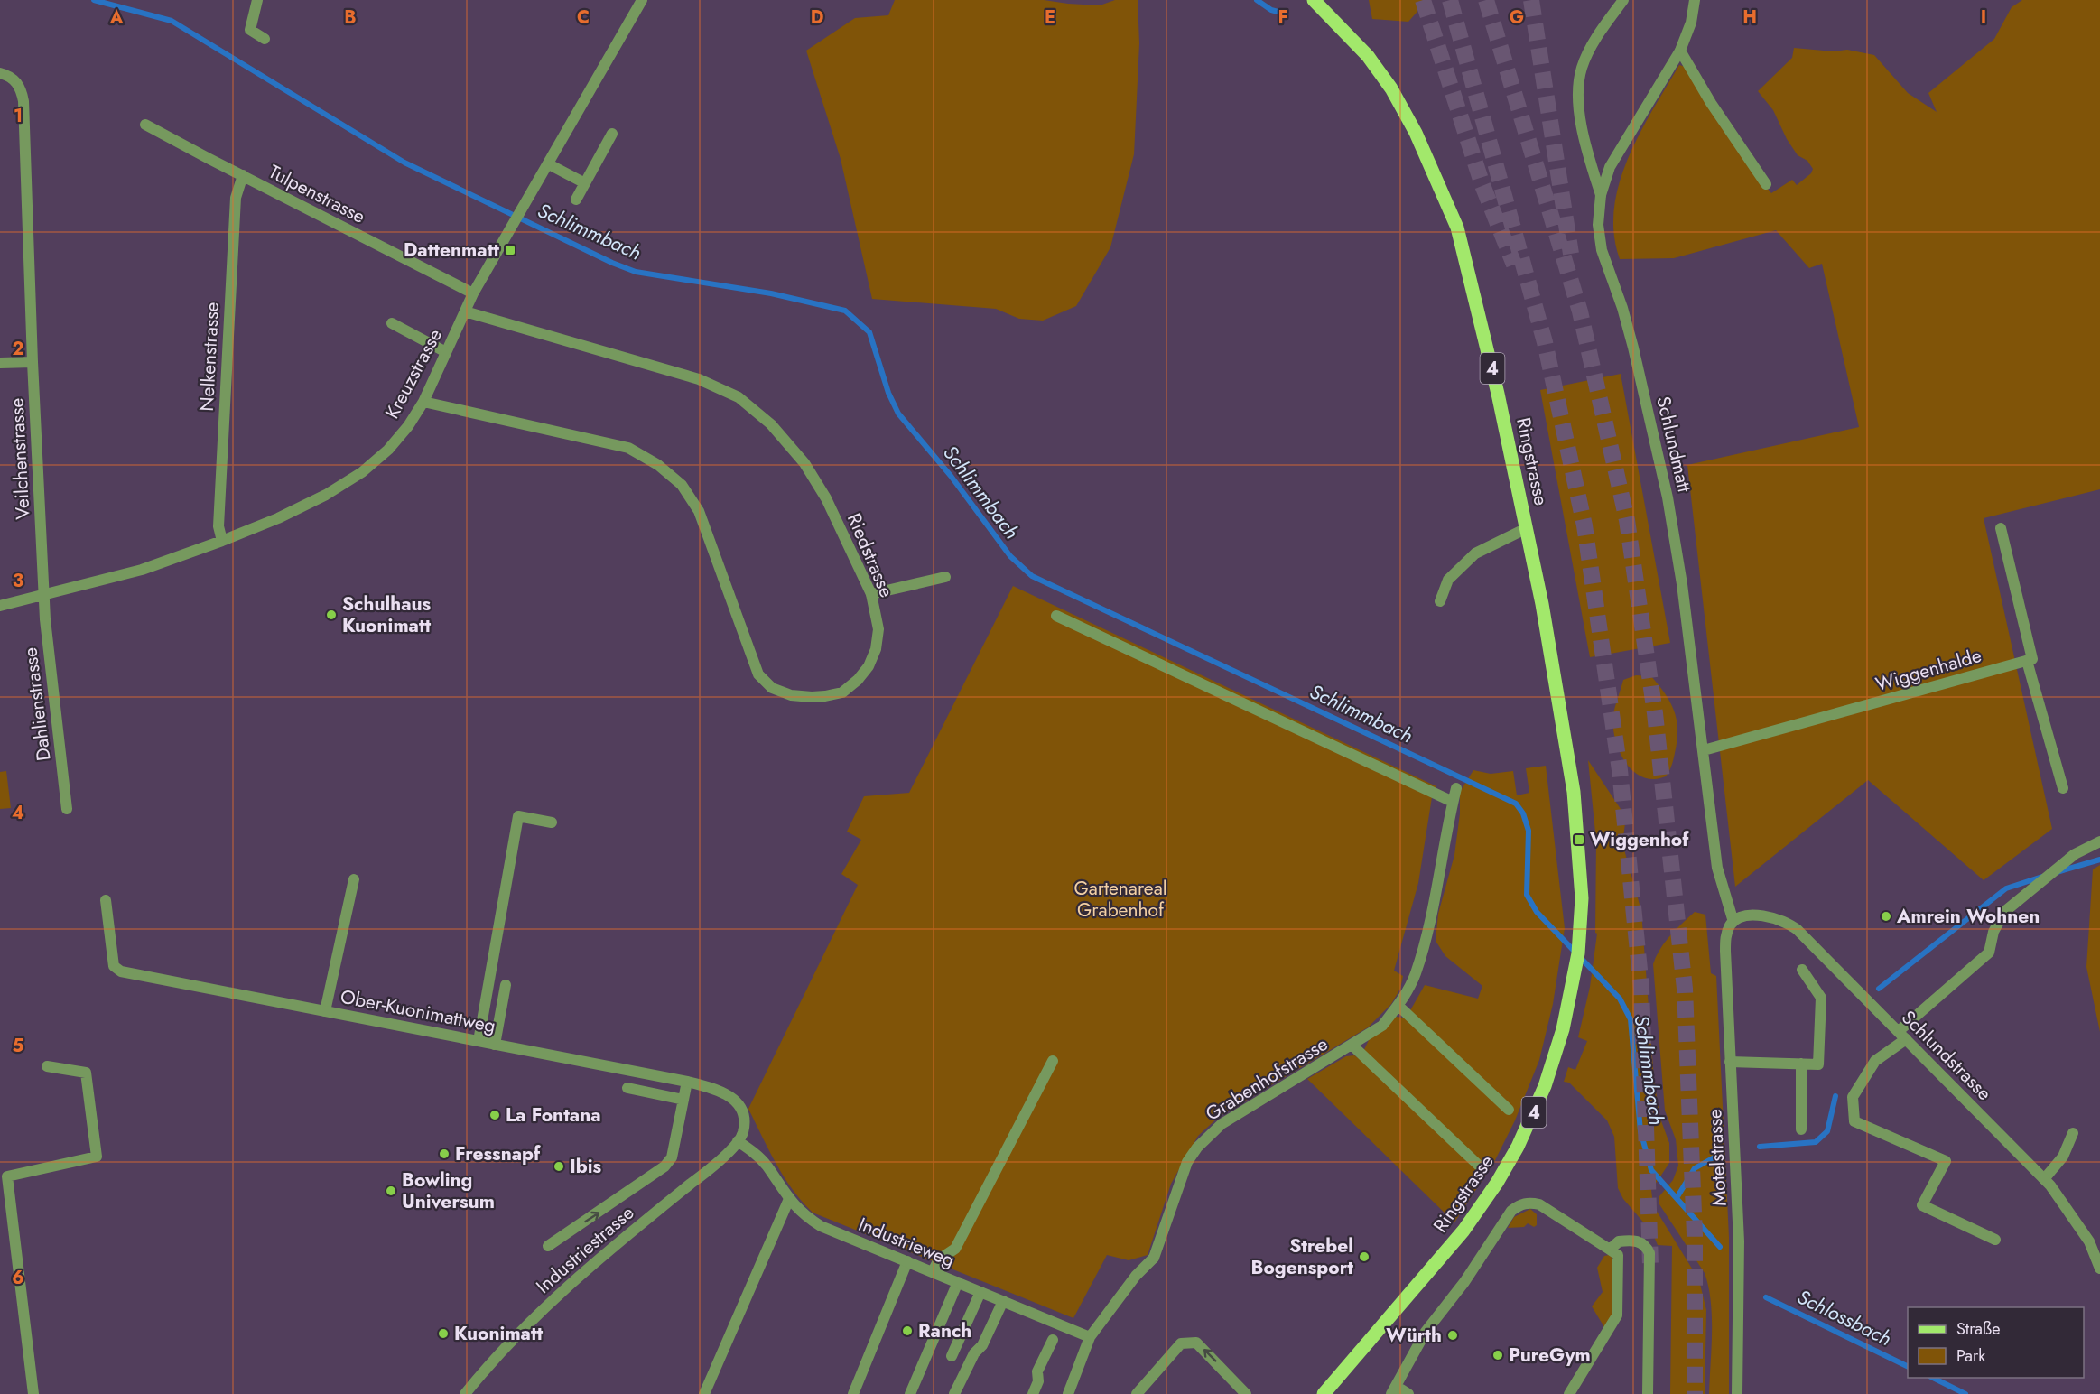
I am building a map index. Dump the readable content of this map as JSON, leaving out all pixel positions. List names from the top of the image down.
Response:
{
  "streets": {
    "main road": ["4", "Ringstrasse"],
    "street": [
      "Tulpenstrasse",
      "Nelkenstrasse",
      "Kreuzstrasse",
      "Schlundmatt",
      "Veilchenstrasse",
      "Riedstrasse",
      "Wiggenhalde",
      "Dahlienstrasse",
      "Ober-Kuonimattweg",
      "Schlundstrasse",
      "Grabenhofstrasse",
      "Motelstrasse",
      "Industrieweg",
      "Industriestrasse"
    ]
  },
  "crossings": [
    ["Tulpenstrasse", "Nelkenstrasse"],
    ["Tulpenstrasse", "Kreuzstrasse"],
    ["Nelkenstrasse", "Kreuzstrasse"],
    ["Kreuzstrasse", "Veilchenstrasse"],
    ["Kreuzstrasse", "Riedstrasse"],
    ["Kreuzstrasse", "Dahlienstrasse"],
    ["Schlundmatt", "Wiggenhalde"],
    ["Schlundmatt", "Schlundstrasse"],
    ["Schlundmatt", "Motelstrasse"],
    ["Veilchenstrasse", "Dahlienstrasse"],
    ["Ober-Kuonimattweg", "Industrieweg"],
    ["Ober-Kuonimattweg", "Industriestrasse"],
    ["Schlundstrasse", "Motelstrasse"],
    ["Grabenhofstrasse", "Industrieweg"],
    ["Industrieweg", "Industriestrasse"]
  ],
  "water": ["Schlimmbach", "Schlossbach"],
  "parks": ["Gartenareal Grabenhof"],
  "places": {
    "transit": ["Dattenmatt", "Wiggenhof"],
    "other": [
      "Schulhaus Kuonimatt",
      "Amrein Wohnen",
      "La Fontana",
      "Fressnapf",
      "Ibis",
      "Bowling Universum",
      "Strebel Bogensport",
      "Ranch",
      "Kuonimatt",
      "Würth",
      "PureGym"
    ]
  },
  "legend": ["Straße", "Park"],
  "grid": {
    "columns": [
      "A",
      "B",
      "C",
      "D",
      "E",
      "F",
      "G",
      "H",
      "I"
    ],
    "rows": [
      "1",
      "2",
      "3",
      "4",
      "5",
      "6"
    ]
  }
}
